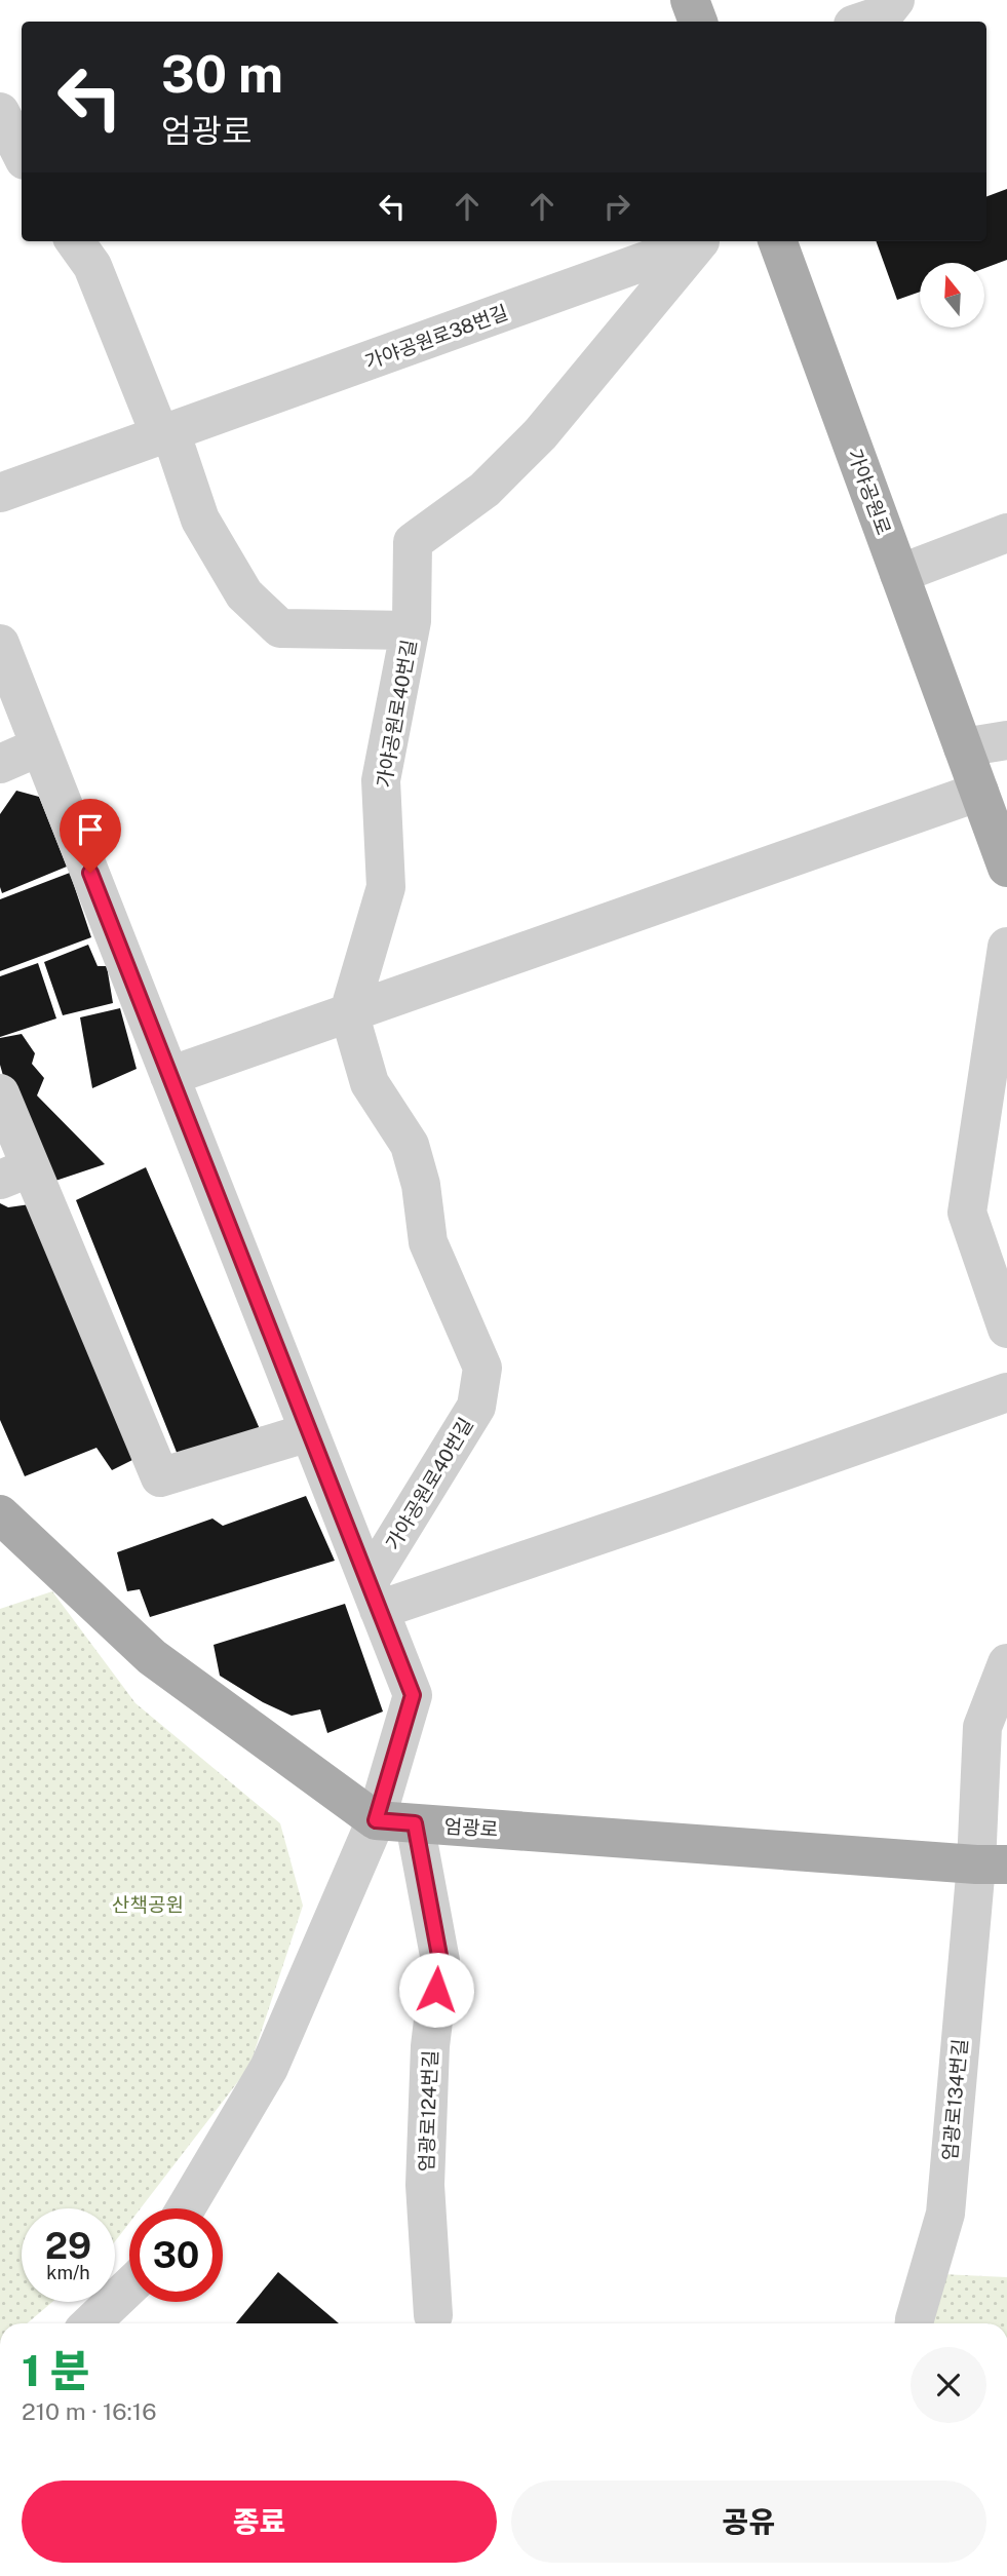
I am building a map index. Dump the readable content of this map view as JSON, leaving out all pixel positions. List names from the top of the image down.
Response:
{
  "streets": {
    "main road": ["가야공원로", "엄광로"],
    "street": [
      "가야공원로38번길",
      "가야공원로40번길",
      "엄광로134번길",
      "엄광로124번길"
    ]
  },
  "crossings": [
    ["엄광로", "엄광로134번길"],
    ["엄광로", "엄광로124번길"]
  ],
  "parks": ["산책공원"],
  "north": "top",
  "page": {
    "turn": ["30 m", "엄광로"],
    "speed": "29 km/h",
    "limit": "30",
    "heading": ["1 분", "210 m · 16:16"],
    "buttons": ["종료", "공유"]
  }
}
